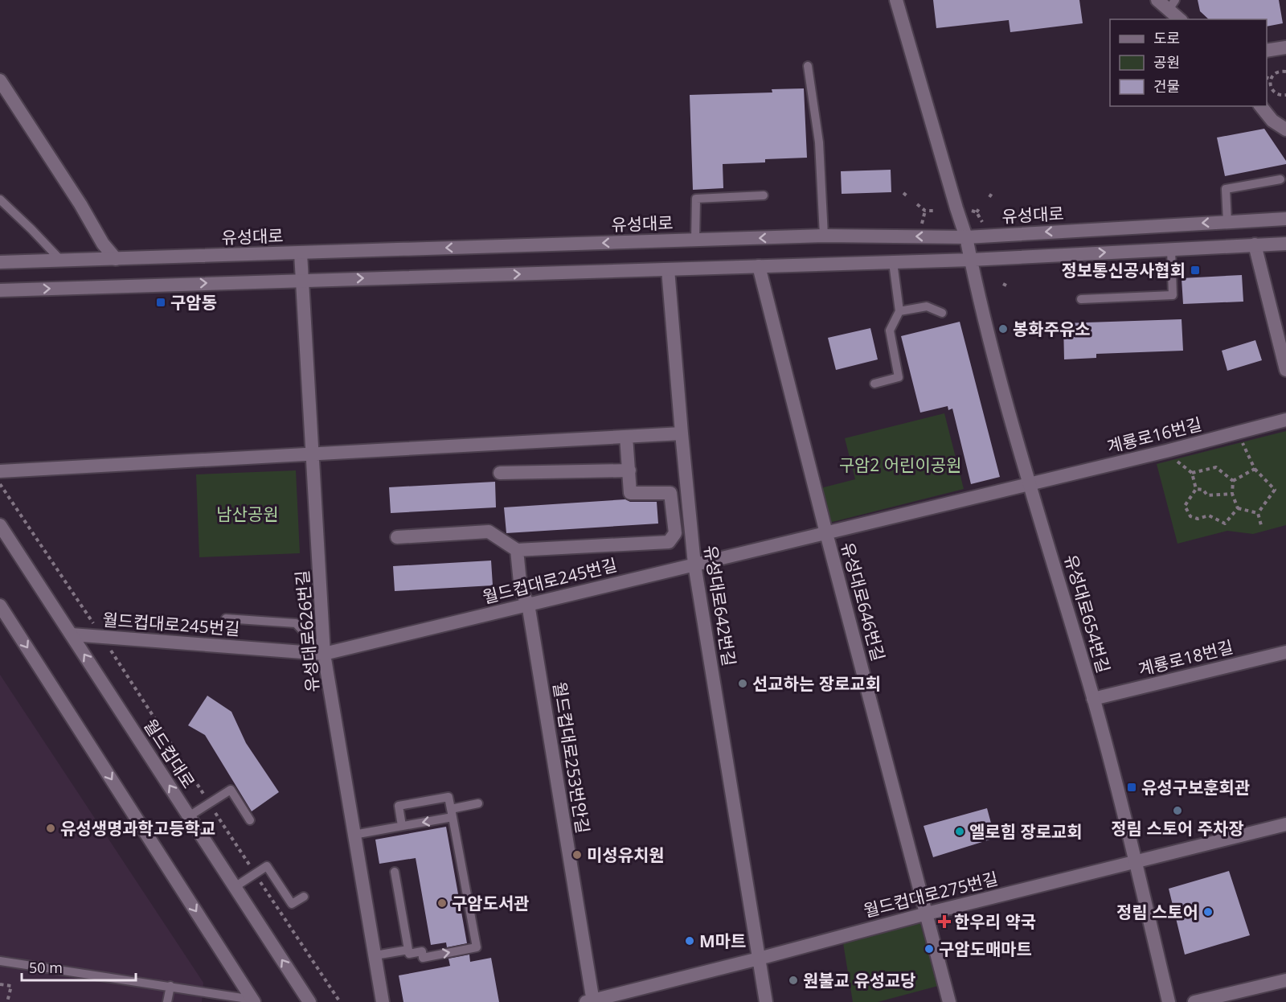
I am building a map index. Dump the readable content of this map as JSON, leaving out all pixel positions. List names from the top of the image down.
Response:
{
  "streets": {
    "street": [
      "유성대로",
      "계룡로16번길",
      "월드컵대로245번길",
      "유성대로646번길",
      "유성대로642번길",
      "유성대로654번길",
      "유성대로626번길",
      "계룡로18번길",
      "월드컵대로",
      "월드컵대로253번안길",
      "월드컵대로275번길"
    ]
  },
  "crossings": [
    ["유성대로", "유성대로654번길"],
    ["유성대로", "유성대로626번길"],
    ["계룡로16번길", "월드컵대로245번길"],
    ["계룡로16번길", "유성대로654번길"],
    ["월드컵대로245번길", "유성대로646번길"],
    ["월드컵대로245번길", "유성대로642번길"],
    ["월드컵대로245번길", "유성대로654번길"],
    ["월드컵대로245번길", "유성대로626번길"],
    ["월드컵대로245번길", "월드컵대로"],
    ["월드컵대로245번길", "월드컵대로253번안길"],
    ["유성대로646번길", "월드컵대로275번길"],
    ["유성대로642번길", "월드컵대로275번길"],
    ["유성대로654번길", "계룡로18번길"],
    ["유성대로654번길", "월드컵대로275번길"],
    ["월드컵대로253번안길", "월드컵대로275번길"]
  ],
  "parks": ["구암2 어린이공원", "남산공원"],
  "places": {
    "transit": ["정보통신공사협회", "구암동", "유성구보훈회관"],
    "other": [
      "봉화주유소",
      "선교하는 장로교회",
      "정림 스토어 주차장",
      "유성생명과학고등학교",
      "엘로힘 장로교회",
      "미성유치원",
      "구암도서관",
      "정림 스토어",
      "M마트",
      "구암도매마트",
      "원불교 유성교당"
    ],
    "health": ["한우리 약국"]
  },
  "legend": ["도로", "공원", "건물"],
  "scale_bar": "50 m"
}
